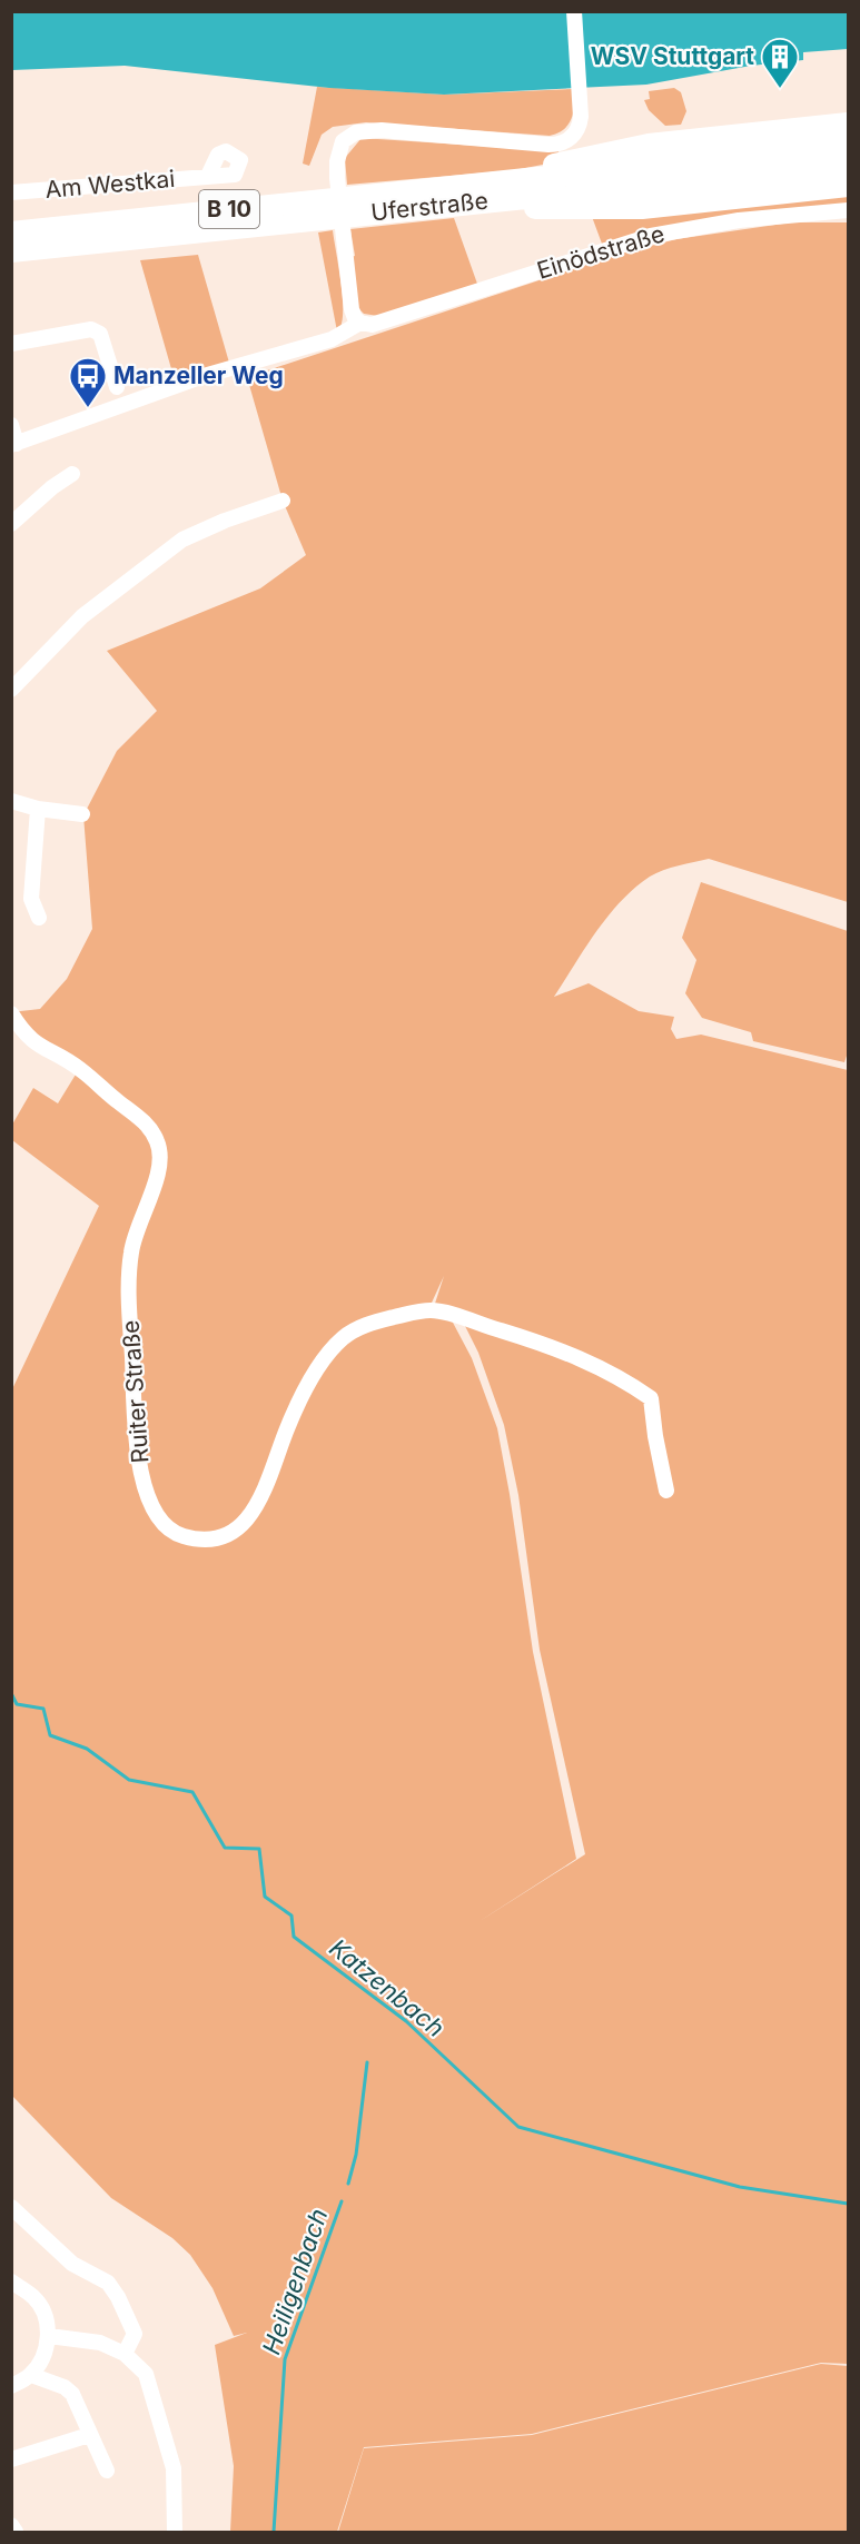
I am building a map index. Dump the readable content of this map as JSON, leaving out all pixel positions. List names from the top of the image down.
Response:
{
  "streets": {
    "highway": ["Uferstraße", "B 10"],
    "street": ["Am Westkai", "Einödstraße", "Ruiter Straße"]
  },
  "water": ["Katzenbach", "Heiligenbach"],
  "places": {
    "building": ["WSV Stuttgart"],
    "bus stop": ["Manzeller Weg"]
  }
}
